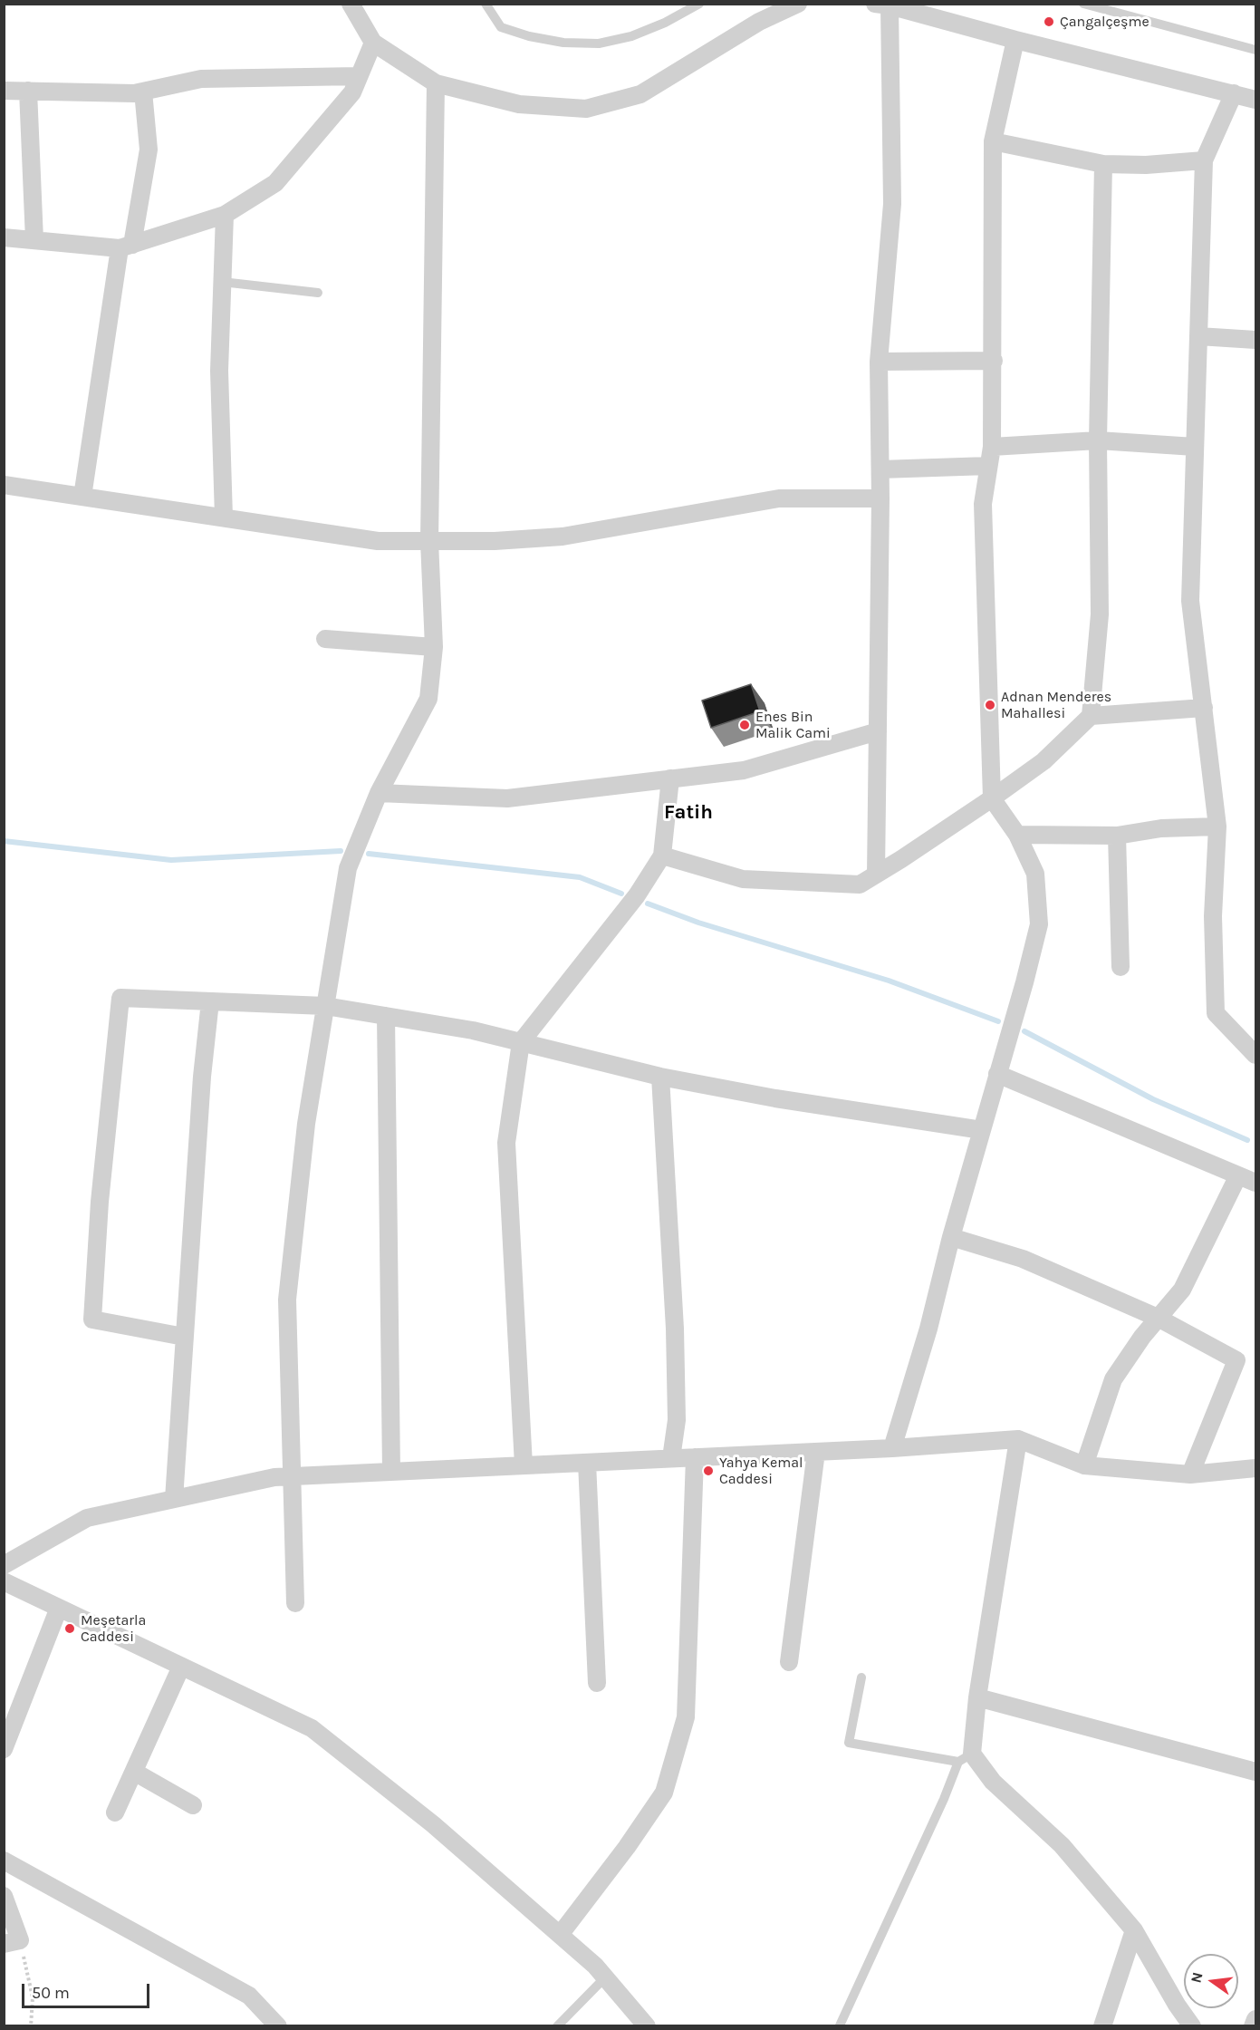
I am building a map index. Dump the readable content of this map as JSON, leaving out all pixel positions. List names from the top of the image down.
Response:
{
  "districts": ["Fatih"],
  "places": [
    "Çangalçeşme",
    "Adnan Menderes Mahallesi",
    "Enes Bin Malik Cami",
    "Yahya Kemal Caddesi",
    "Meşetarla Caddesi"
  ],
  "scale_bar": "50 m",
  "north": "left"
}
